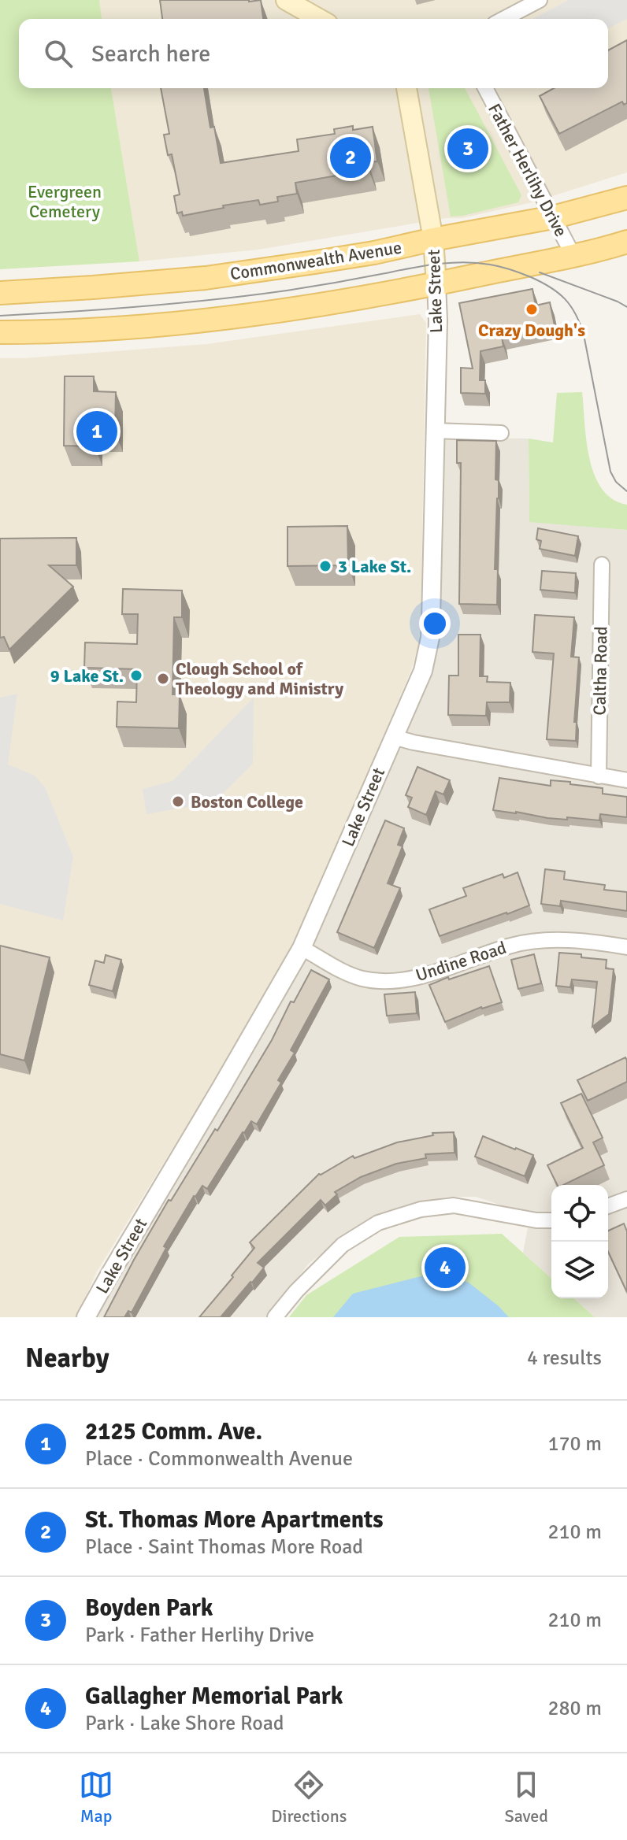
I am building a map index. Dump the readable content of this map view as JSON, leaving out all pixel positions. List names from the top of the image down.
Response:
{
  "streets": {
    "main road": ["Commonwealth Avenue", "Lake Street"],
    "street": ["Father Herlihy Drive", "Caltha Road", "Undine Road"]
  },
  "crossings": [
    ["Father Herlihy Drive", "Commonwealth Avenue"],
    ["Commonwealth Avenue", "Lake Street"],
    ["Lake Street", "Undine Road"]
  ],
  "parks": ["Evergreen Cemetery"],
  "places": [
    "Crazy Dough's",
    "3 Lake St.",
    "9 Lake St.",
    "Clough School of Theology and Ministry",
    "Boston College"
  ],
  "page": {
    "search": "Search here",
    "pins": [
      "3",
      "2",
      "1",
      "4"
    ],
    "heading": ["Nearby", "4 results"],
    "list": [
      {
        "mark": "1",
        "name": "2125 Comm. Ave.",
        "note": "Place · Commonwealth Avenue",
        "value": "170 m"
      },
      {
        "mark": "2",
        "name": "St. Thomas More Apartments",
        "note": "Place · Saint Thomas More Road",
        "value": "210 m"
      },
      {
        "mark": "3",
        "name": "Boyden Park",
        "note": "Park · Father Herlihy Drive",
        "value": "210 m"
      },
      {
        "mark": "4",
        "name": "Gallagher Memorial Park",
        "note": "Park · Lake Shore Road",
        "value": "280 m"
      }
    ],
    "nav": ["Map", "Directions", "Saved"]
  }
}
